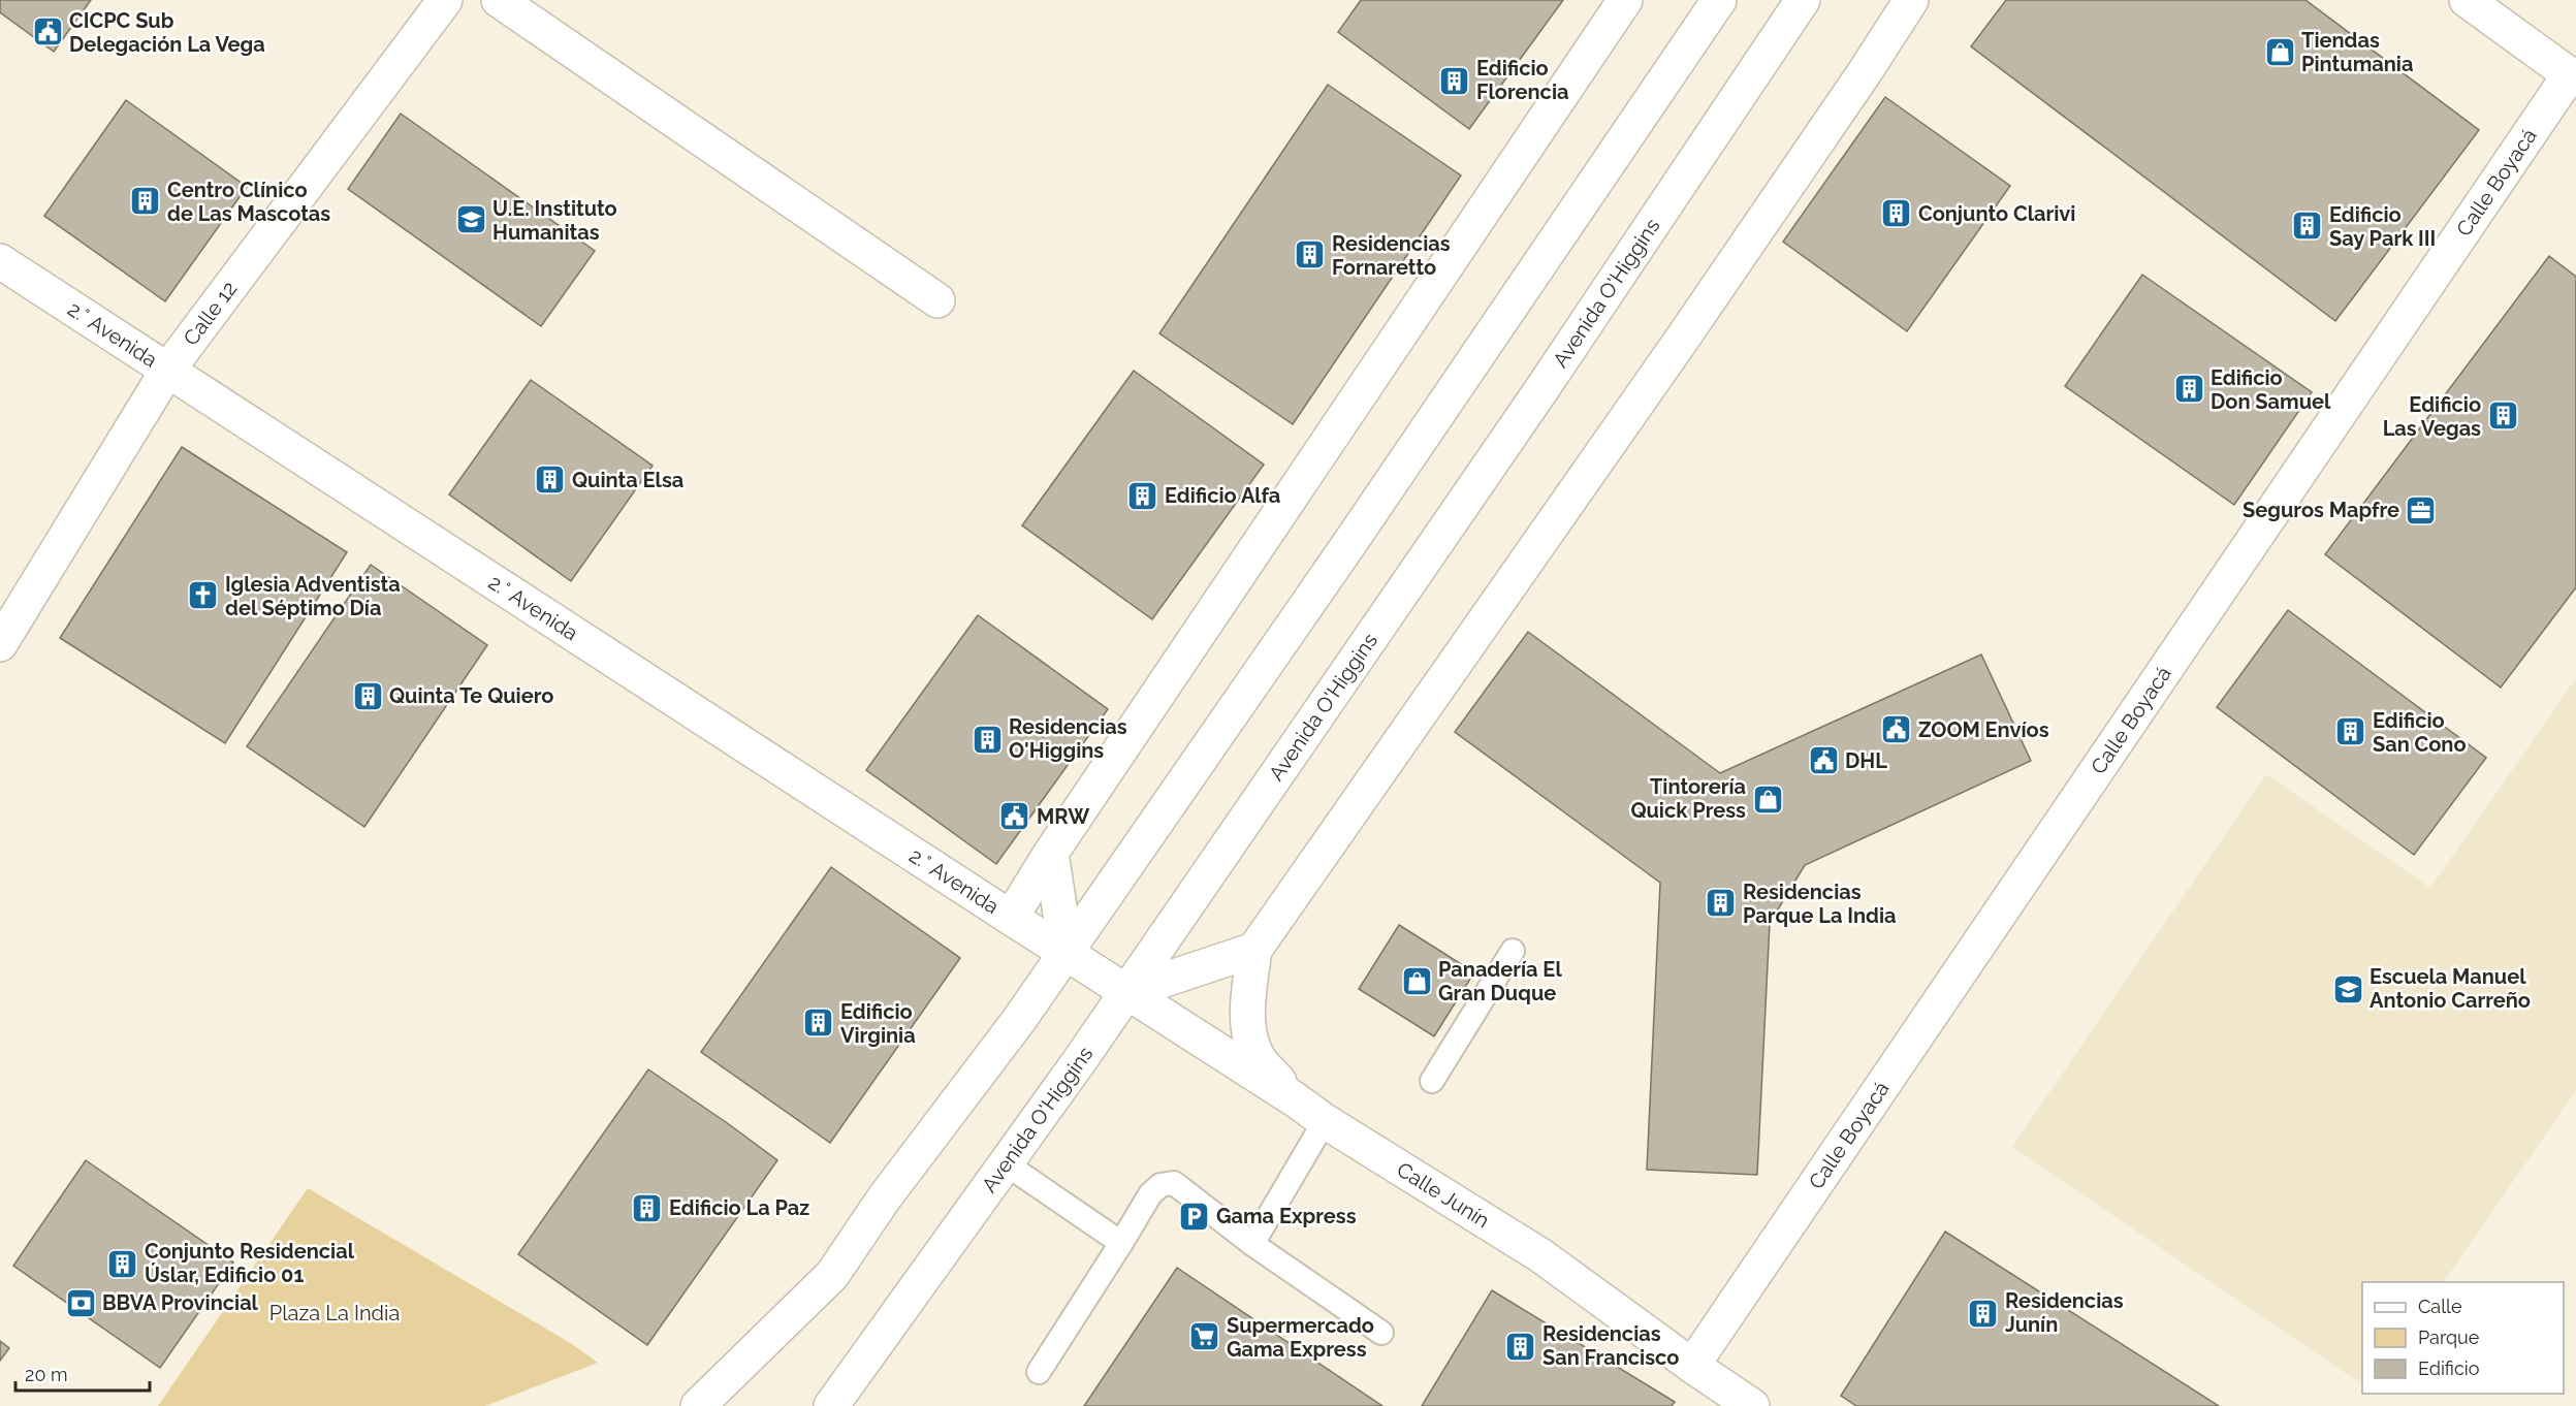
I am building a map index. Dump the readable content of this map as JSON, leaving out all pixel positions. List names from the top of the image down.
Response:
{
  "streets": {
    "street": [
      "Calle Boyacá",
      "Avenida O'Higgins",
      "Calle 12",
      "2.° Avenida",
      "Calle Junín"
    ]
  },
  "crossings": [
    ["Calle Boyacá", "Calle Junín"],
    ["Avenida O'Higgins", "2.° Avenida"],
    ["Avenida O'Higgins", "Calle Junín"],
    ["Calle 12", "2.° Avenida"],
    ["2.° Avenida", "Calle Junín"]
  ],
  "parks": ["Plaza La India"],
  "places": {
    "public building": [
      "CICPC Sub Delegación La Vega",
      "ZOOM Envíos",
      "DHL",
      "MRW"
    ],
    "shop": ["Tiendas Pintumania", "Tintorería Quick Press", "Panadería El Gran Duque"],
    "building": [
      "Edificio Florencia",
      "Centro Clínico de Las Mascotas",
      "Conjunto Clarivi",
      "Edificio Say Park III",
      "Residencias Fornaretto",
      "Edificio Don Samuel",
      "Edificio Las Vegas",
      "Quinta Elsa",
      "Edificio Alfa",
      "Quinta Te Quiero",
      "Edificio San Cono",
      "Residencias O'Higgins",
      "Residencias Parque La India",
      "Edificio Virginia",
      "Edificio La Paz",
      "Conjunto Residencial Úslar, Edificio 01",
      "Residencias Junín",
      "Residencias San Francisco"
    ],
    "school or university": ["U.E. Instituto Humanitas", "Escuela Manuel Antonio Carreño"],
    "office": ["Seguros Mapfre"],
    "church": ["Iglesia Adventista del Séptimo Día"],
    "parking": ["Gama Express"],
    "bank": ["BBVA Provincial"],
    "supermarket": ["Supermercado Gama Express"]
  },
  "legend": ["Calle", "Parque", "Edificio"],
  "scale_bar": "20 m"
}
